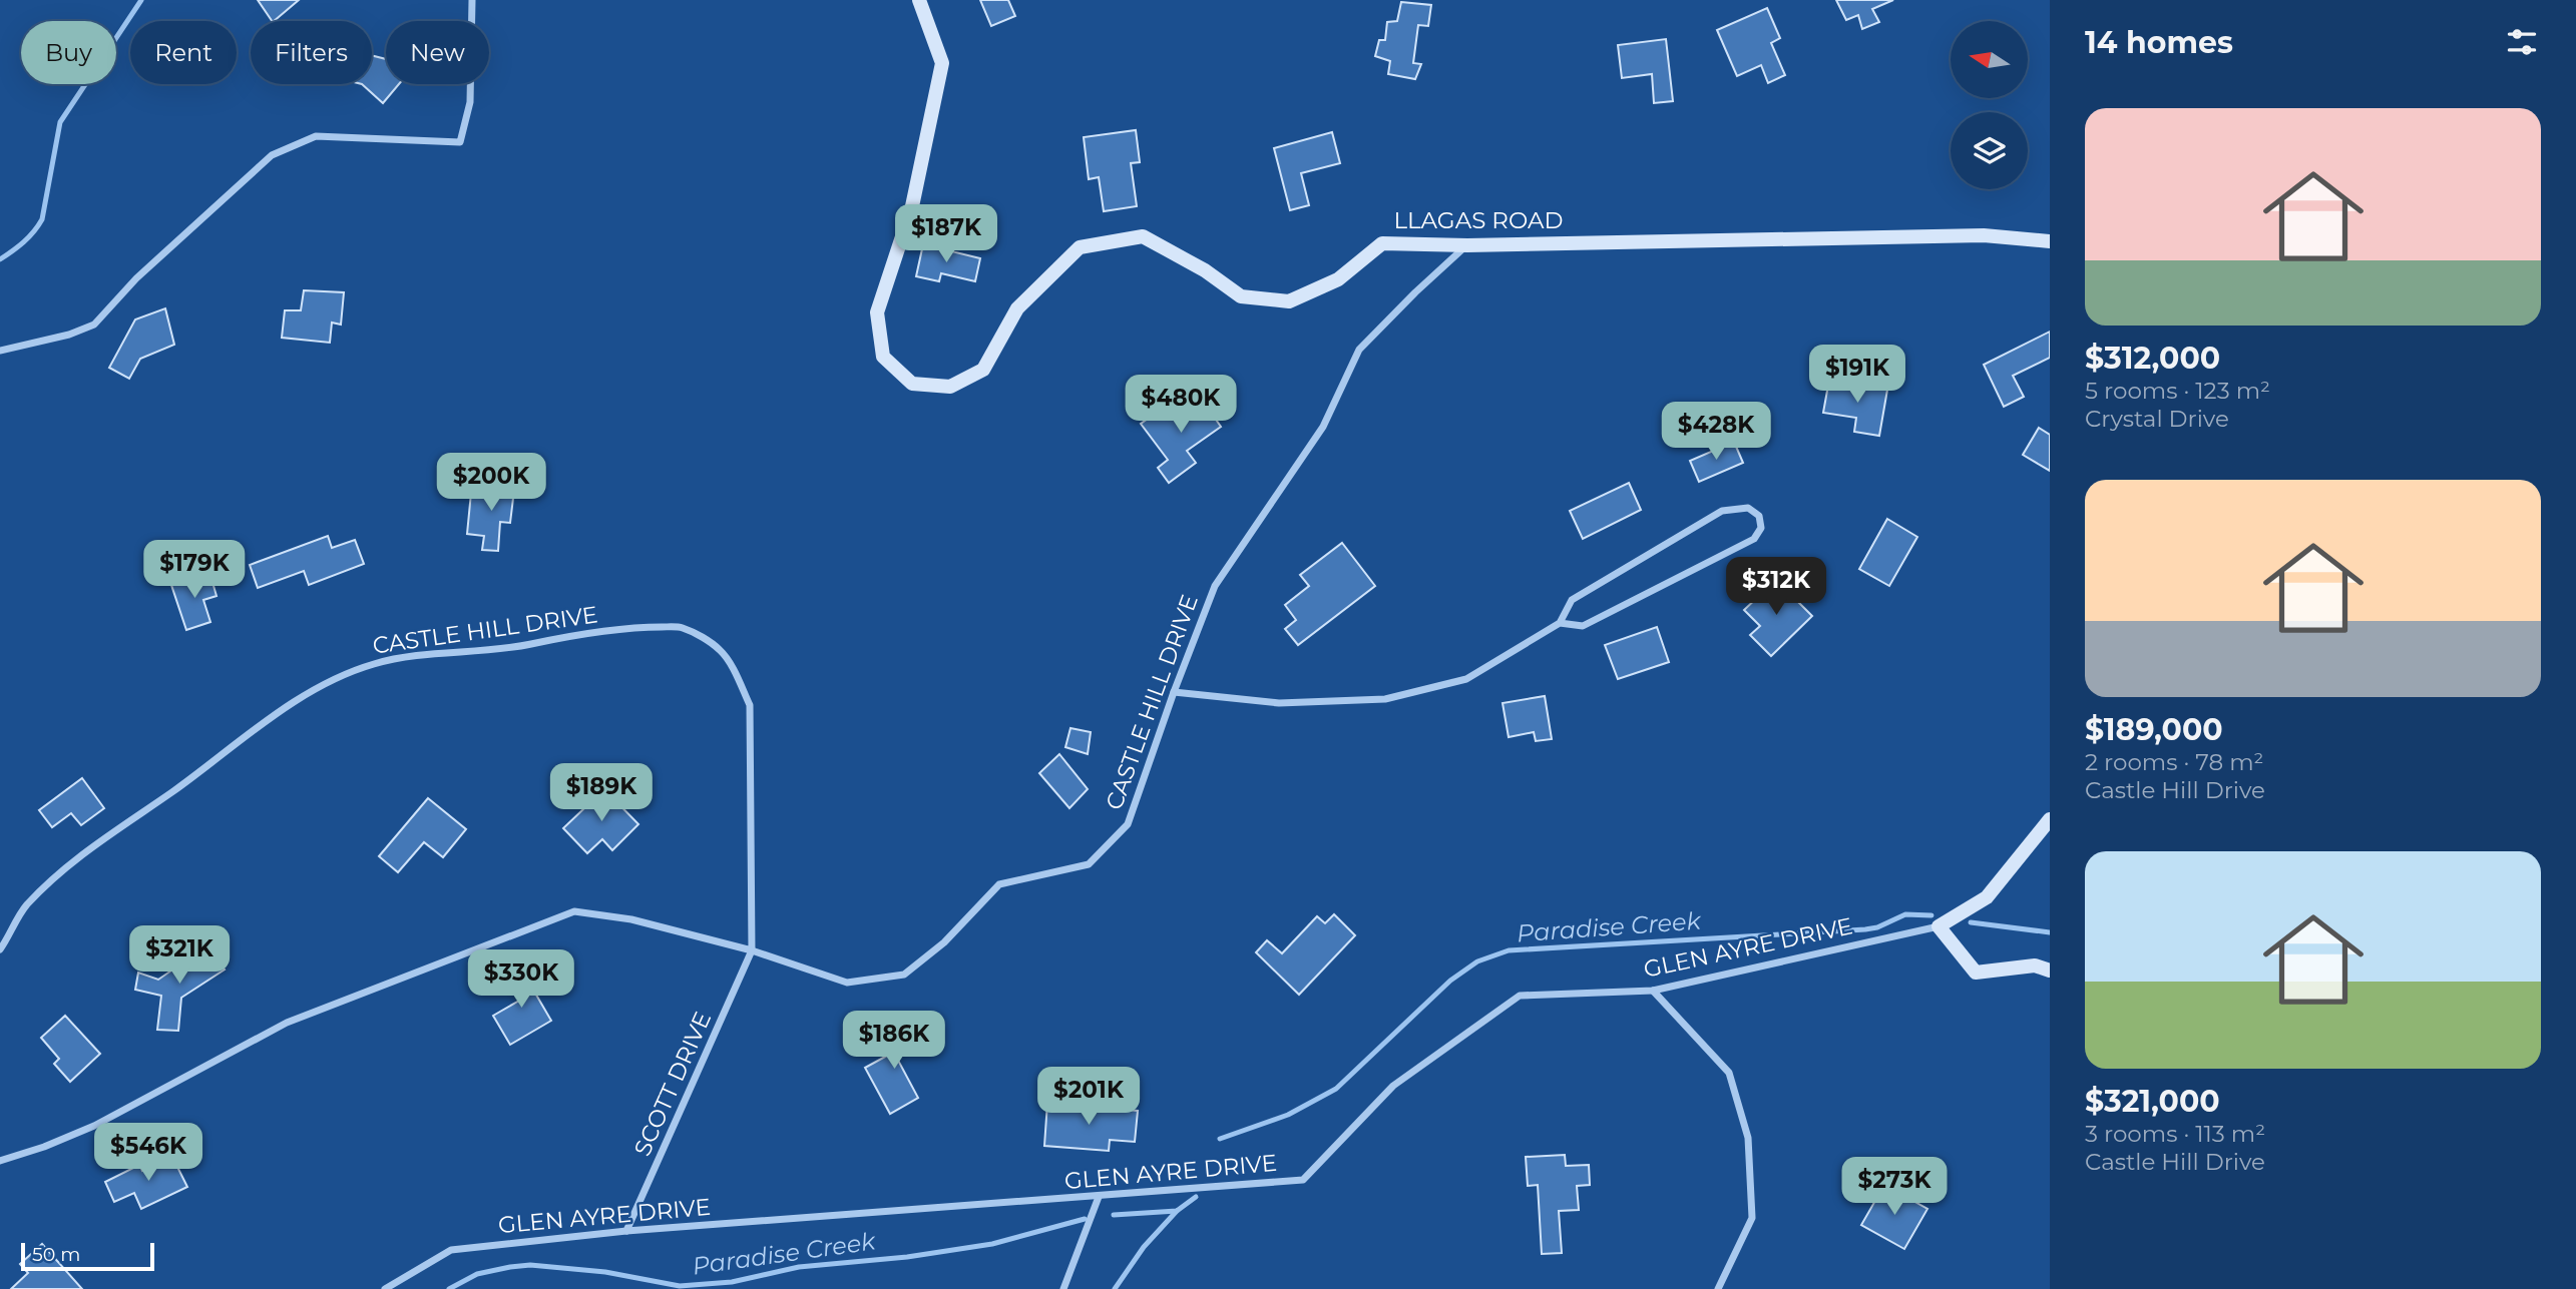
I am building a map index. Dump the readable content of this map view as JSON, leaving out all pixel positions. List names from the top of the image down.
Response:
{
  "streets": {
    "street": [
      "LLAGAS ROAD",
      "CASTLE HILL DRIVE",
      "GLEN AYRE DRIVE",
      "SCOTT DRIVE"
    ]
  },
  "crossings": [
    ["LLAGAS ROAD", "CASTLE HILL DRIVE"],
    ["CASTLE HILL DRIVE", "SCOTT DRIVE"],
    ["GLEN AYRE DRIVE", "SCOTT DRIVE"]
  ],
  "water": ["Paradise Creek"],
  "scale_bar": "50 m",
  "north": "left",
  "page": {
    "heading": "14 homes",
    "chip": [
      "Buy",
      "Rent",
      "Filters",
      "New"
    ],
    "list": [
      {
        "name": "$312,000",
        "note": "5 rooms · 123 m² · Crystal Drive"
      },
      {
        "name": "$189,000",
        "note": "2 rooms · 78 m² · Castle Hill Drive"
      },
      {
        "name": "$321,000",
        "note": "3 rooms · 113 m² · Castle Hill Drive"
      }
    ],
    "price": [
      "$187K",
      "$191K",
      "$480K",
      "$428K",
      "$200K",
      "$179K",
      "$312K",
      "$189K",
      "$321K",
      "$330K",
      "$186K",
      "$201K",
      "$546K",
      "$273K"
    ],
    "scale": "50 m"
  }
}
